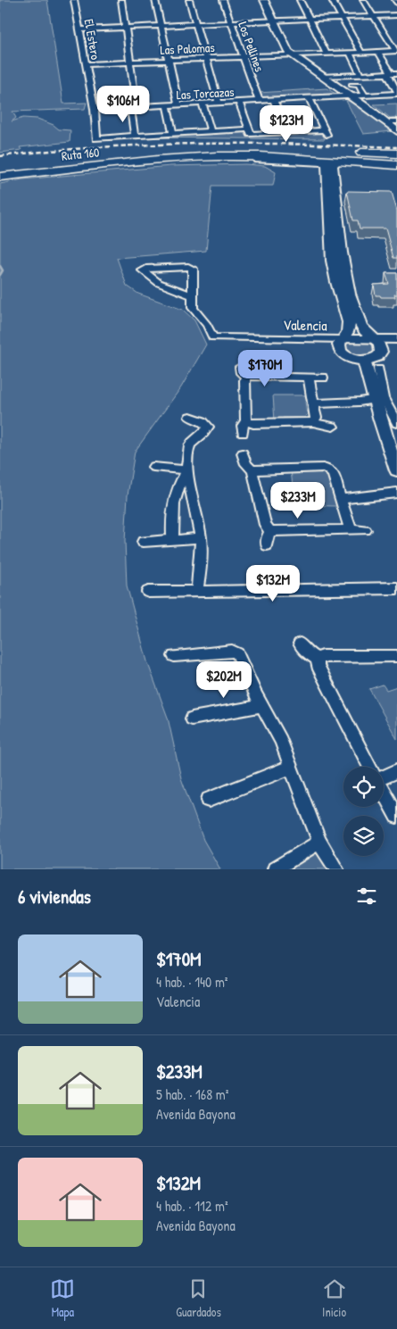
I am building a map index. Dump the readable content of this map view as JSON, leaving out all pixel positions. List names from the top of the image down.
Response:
{
  "streets": {
    "highway": ["Ruta 160"],
    "street": [
      "El Estero",
      "Los Pellines",
      "Las Palomas",
      "Las Torcazas",
      "Valencia"
    ]
  },
  "crossings": [
    ["El Estero", "Las Palomas"],
    ["El Estero", "Las Torcazas"],
    ["Los Pellines", "Las Palomas"],
    ["Los Pellines", "Las Torcazas"]
  ],
  "page": {
    "price": [
      "$106M",
      "$123M",
      "$170M",
      "$233M",
      "$132M",
      "$202M"
    ],
    "heading": "6 viviendas",
    "list": [
      {
        "name": "$170M",
        "note": "4 hab. · 140 m² · Valencia"
      },
      {
        "name": "$233M",
        "note": "5 hab. · 168 m² · Avenida Bayona"
      },
      {
        "name": "$132M",
        "note": "4 hab. · 112 m² · Avenida Bayona"
      }
    ],
    "tabs": ["Mapa", "Guardados", "Inicio"]
  }
}
